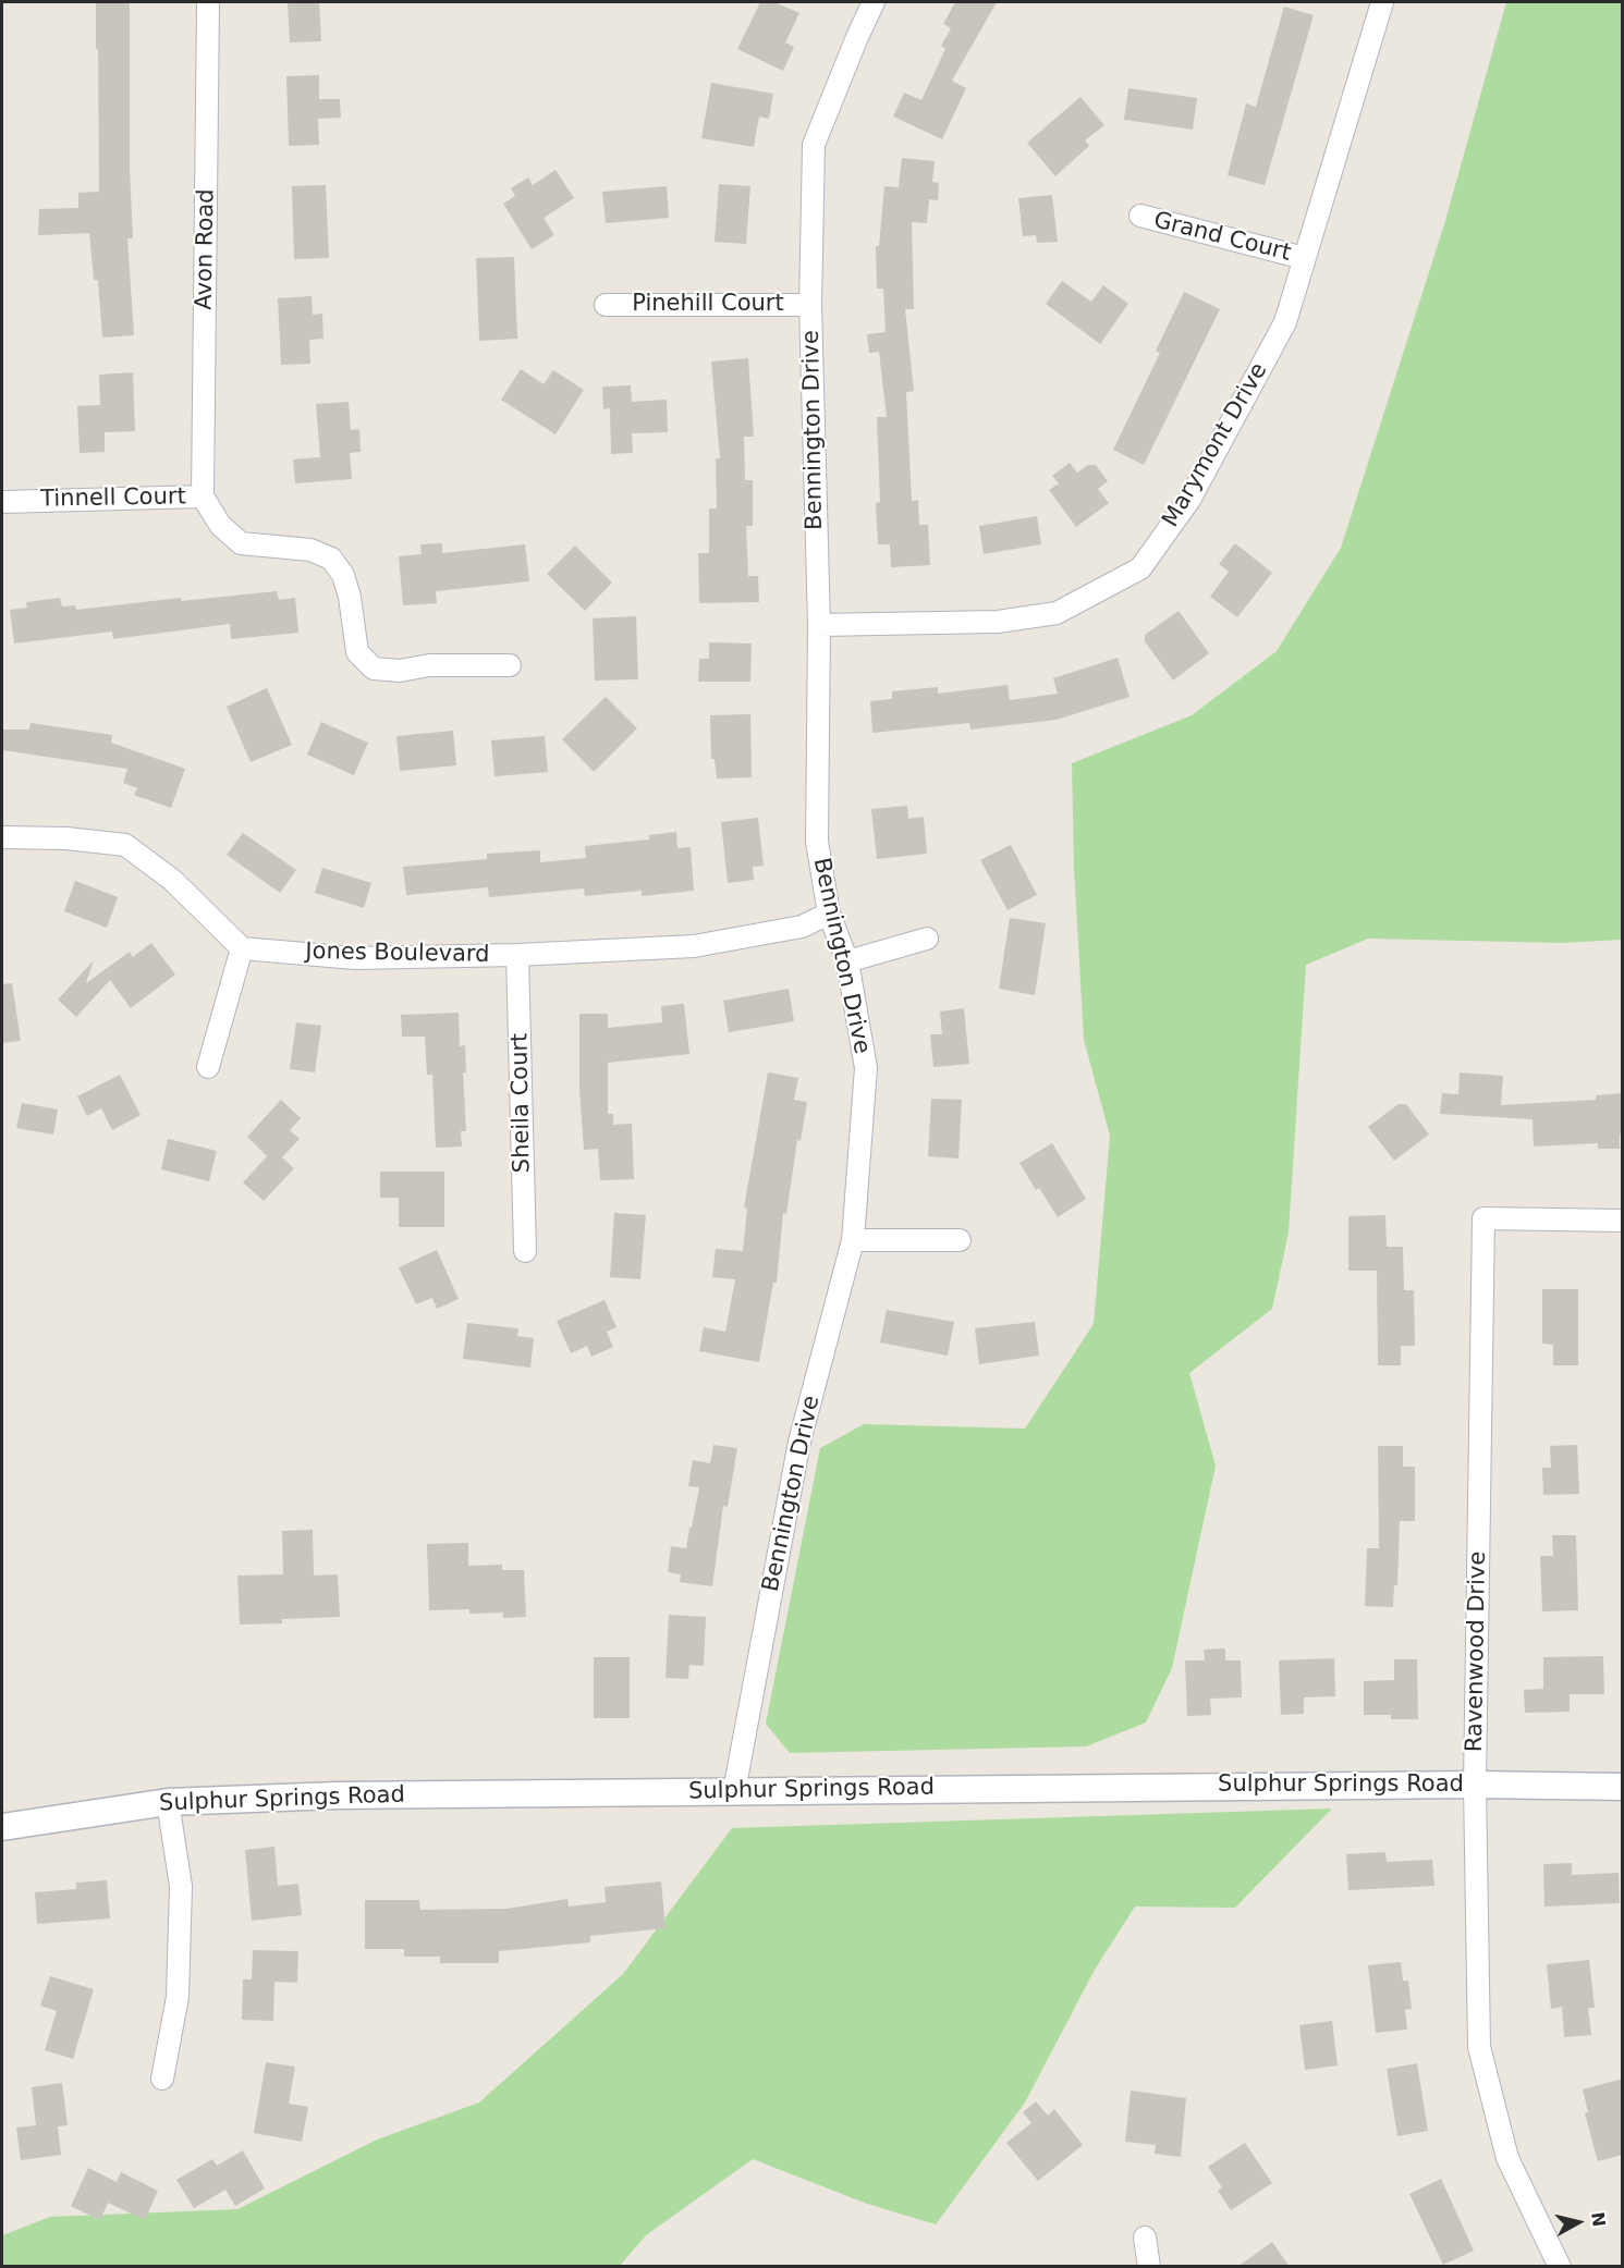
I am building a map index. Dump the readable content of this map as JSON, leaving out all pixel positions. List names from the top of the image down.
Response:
{
  "streets": {
    "street": [
      "Grand Court",
      "Avon Road",
      "Pinehill Court",
      "Bennington Drive",
      "Marymont Drive",
      "Tinnell Court",
      "Jones Boulevard",
      "Sheila Court",
      "Ravenwood Drive",
      "Sulphur Springs Road"
    ]
  },
  "crossings": [
    ["Grand Court", "Marymont Drive"],
    ["Avon Road", "Tinnell Court"],
    ["Pinehill Court", "Bennington Drive"],
    ["Bennington Drive", "Marymont Drive"],
    ["Bennington Drive", "Jones Boulevard"],
    ["Bennington Drive", "Sulphur Springs Road"],
    ["Jones Boulevard", "Sheila Court"],
    ["Ravenwood Drive", "Sulphur Springs Road"]
  ],
  "north": "right"
}
